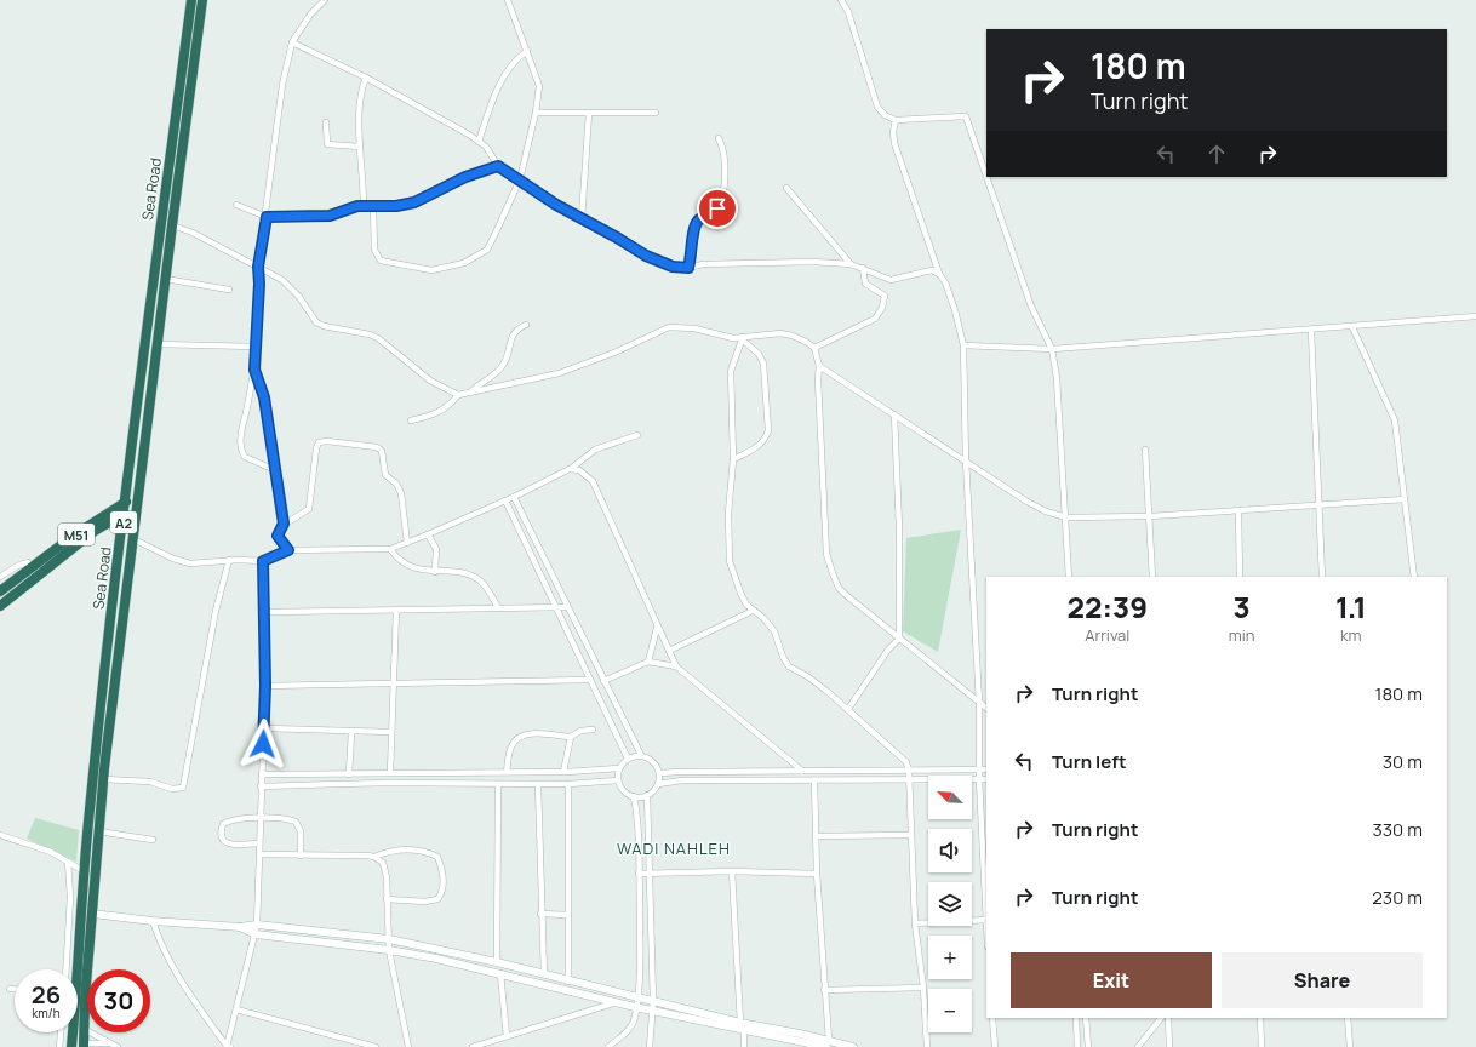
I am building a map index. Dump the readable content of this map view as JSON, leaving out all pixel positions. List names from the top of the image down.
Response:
{
  "streets": {
    "highway": ["Sea Road", "A2", "M51"]
  },
  "crossings": [
    ["Sea Road", "M51"]
  ],
  "districts": ["WADI NAHLEH"],
  "north": "top left",
  "page": {
    "turn": ["180 m", "Turn right"],
    "eta": [
      "22:39",
      "Arrival",
      "3",
      "min",
      "1.1",
      "km"
    ],
    "list": [
      {
        "name": "Turn right",
        "value": "180 m"
      },
      {
        "name": "Turn left",
        "value": "30 m"
      },
      {
        "name": "Turn right",
        "value": "330 m"
      },
      {
        "name": "Turn right",
        "value": "230 m"
      }
    ],
    "map_buttons": ["+", "−"],
    "buttons": ["Exit", "Share"],
    "speed": "26 km/h",
    "limit": "30"
  }
}
